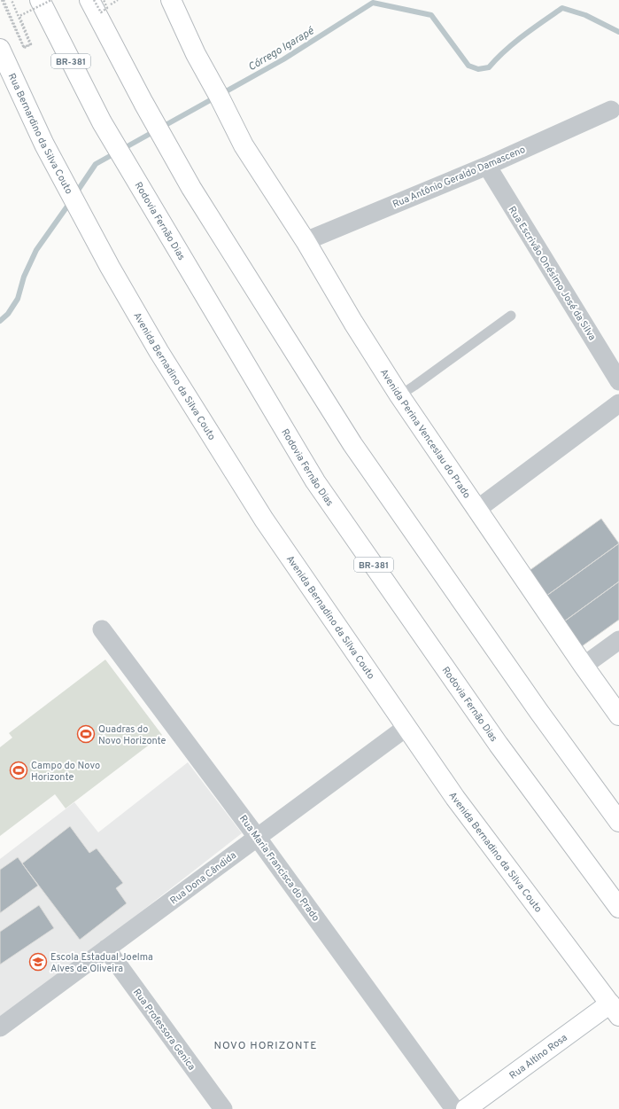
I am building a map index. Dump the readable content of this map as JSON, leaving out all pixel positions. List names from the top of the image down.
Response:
{
  "streets": {
    "main road": [
      "BR-381",
      "Rua Bernardino da Silva Couto",
      "Rodovia Fernão Dias",
      "Avenida Bernadino da Silva Couto",
      "Avenida Perina Venceslau do Prado",
      "Rua Altino Rosa"
    ],
    "street": [
      "Rua Antônio Geraldo Damasceno",
      "Rua Escrivão Onésimo José da Silva",
      "Rua Maria Francisca do Prado",
      "Rua Dona Cândida",
      "Rua Professora Genica"
    ]
  },
  "crossings": [
    ["Rua Bernardino da Silva Couto", "Avenida Bernadino da Silva Couto"],
    ["Rua Antônio Geraldo Damasceno", "Rua Escrivão Onésimo José da Silva"],
    ["Rua Antônio Geraldo Damasceno", "Avenida Perina Venceslau do Prado"],
    ["Avenida Bernadino da Silva Couto", "Rua Dona Cândida"],
    ["Avenida Bernadino da Silva Couto", "Rua Altino Rosa"],
    ["Rua Maria Francisca do Prado", "Rua Dona Cândida"],
    ["Rua Dona Cândida", "Rua Professora Genica"]
  ],
  "districts": ["NOVO HORIZONTE"],
  "water": ["Córrego Igarapé"],
  "places": {
    "sports": ["Quadras do Novo Horizonte", "Campo do Novo Horizonte"],
    "school or university": ["Escola Estadual Joelma Alves de Oliveira"]
  }
}
